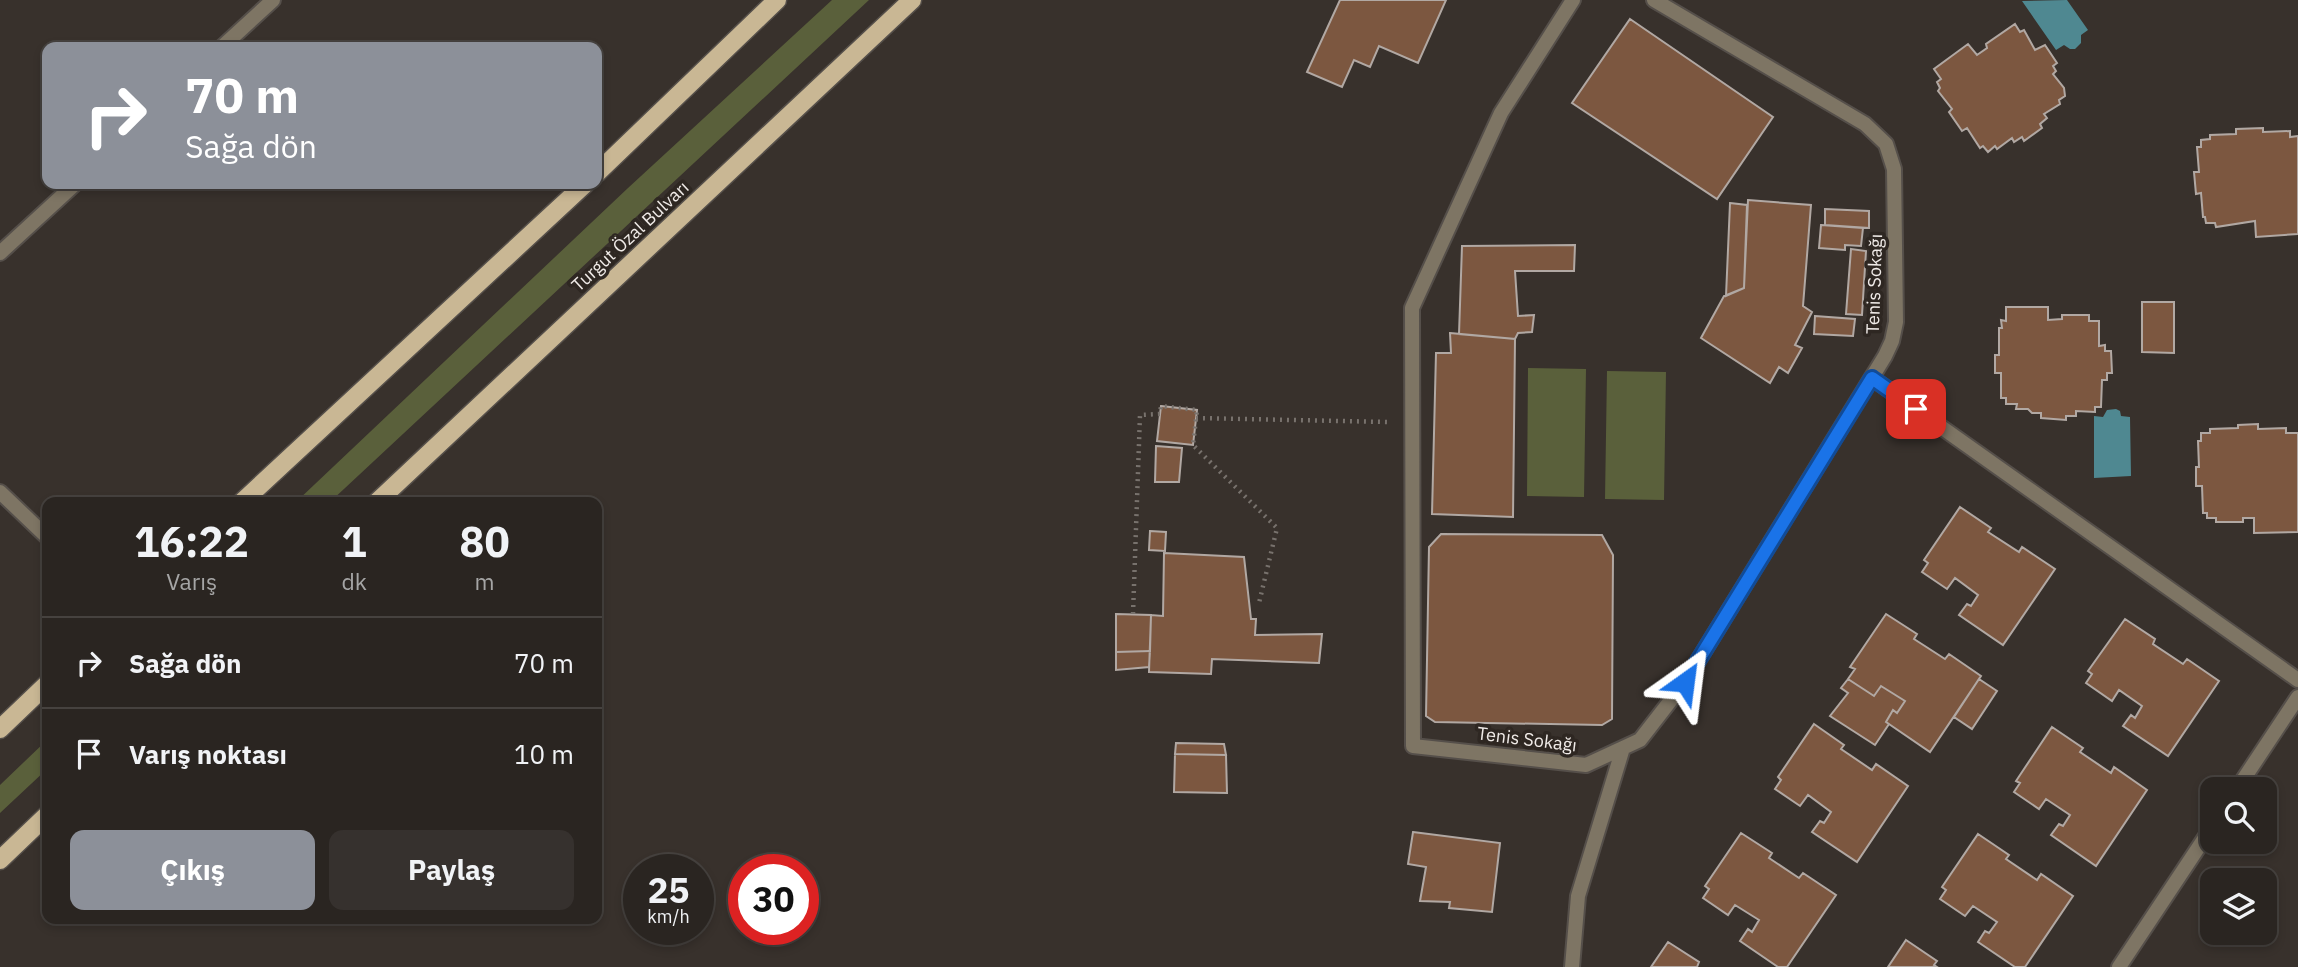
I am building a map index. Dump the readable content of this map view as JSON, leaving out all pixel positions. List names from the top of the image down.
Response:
{
  "streets": {
    "main road": ["Turgut Özal Bulvarı"],
    "street": ["Tenis Sokağı"]
  },
  "page": {
    "turn": ["70 m", "Sağa dön"],
    "eta": [
      "16:22",
      "Varış",
      "1",
      "dk",
      "80",
      "m"
    ],
    "list": [
      {
        "name": "Sağa dön",
        "value": "70 m"
      },
      {
        "name": "Varış noktası",
        "value": "10 m"
      }
    ],
    "buttons": ["Çıkış", "Paylaş"],
    "speed": "25 km/h",
    "limit": "30"
  }
}
